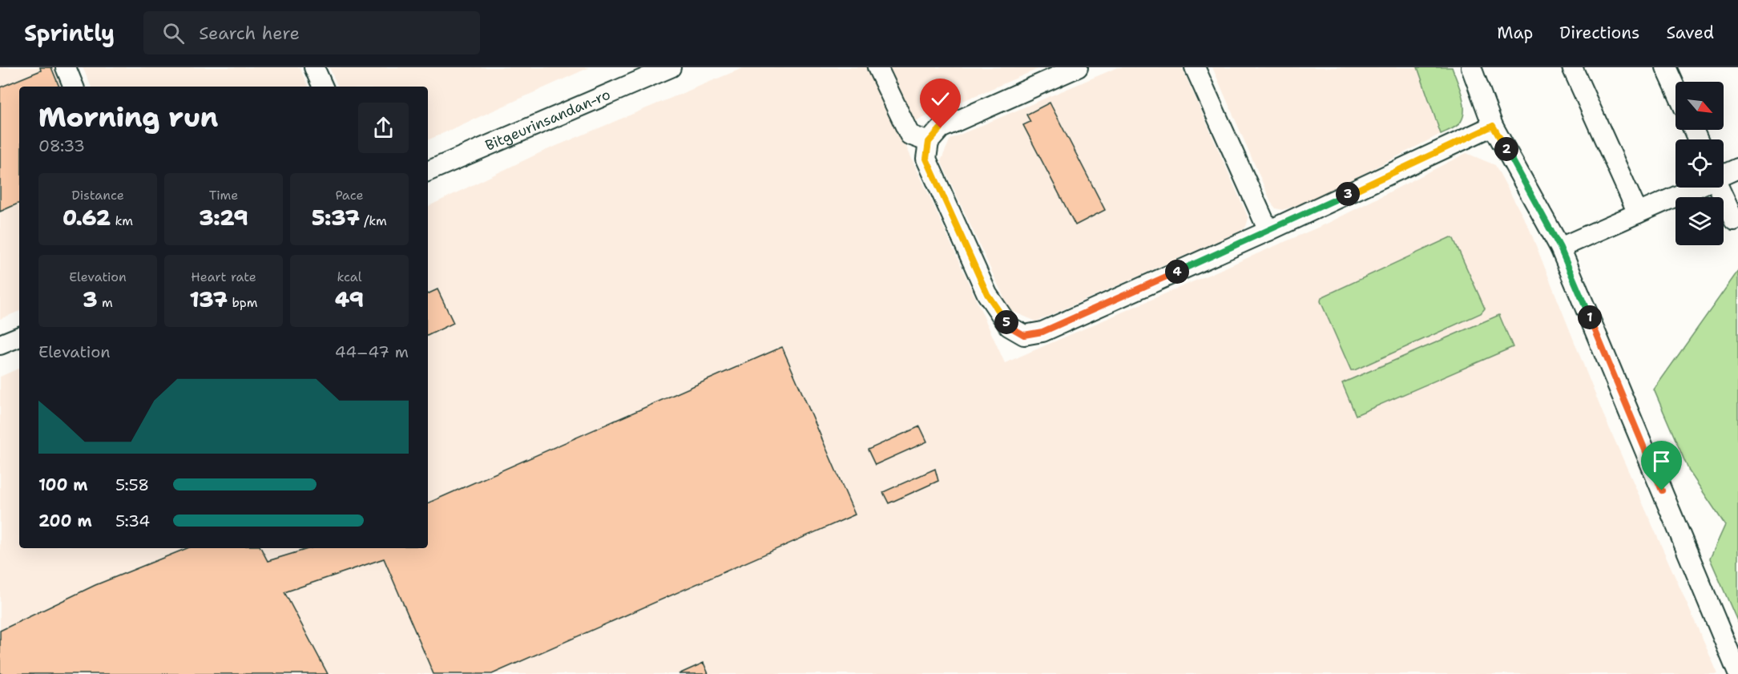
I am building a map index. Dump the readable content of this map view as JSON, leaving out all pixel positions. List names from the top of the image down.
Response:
{
  "streets": {
    "street": ["Bitgeurinsandan-ro"]
  },
  "north": "bottom right",
  "page": {
    "header": "Sprintly",
    "search": "Search here",
    "nav": ["Map", "Directions", "Saved"],
    "heading": ["Morning run", "08:33"],
    "pins": [
      "2",
      "3",
      "4",
      "1",
      "5"
    ],
    "stats": [
      ["Distance", "0.62 km"],
      ["Time", "3:29"],
      ["Pace", "5:37 /km"],
      ["Elevation", "3 m"],
      ["Heart rate", "137 bpm"],
      ["kcal", "49"]
    ],
    "chart": ["Elevation", "44–47 m"],
    "list": [
      {
        "name": "100 m",
        "note": "5:58"
      },
      {
        "name": "200 m",
        "note": "5:34"
      }
    ]
  }
}
